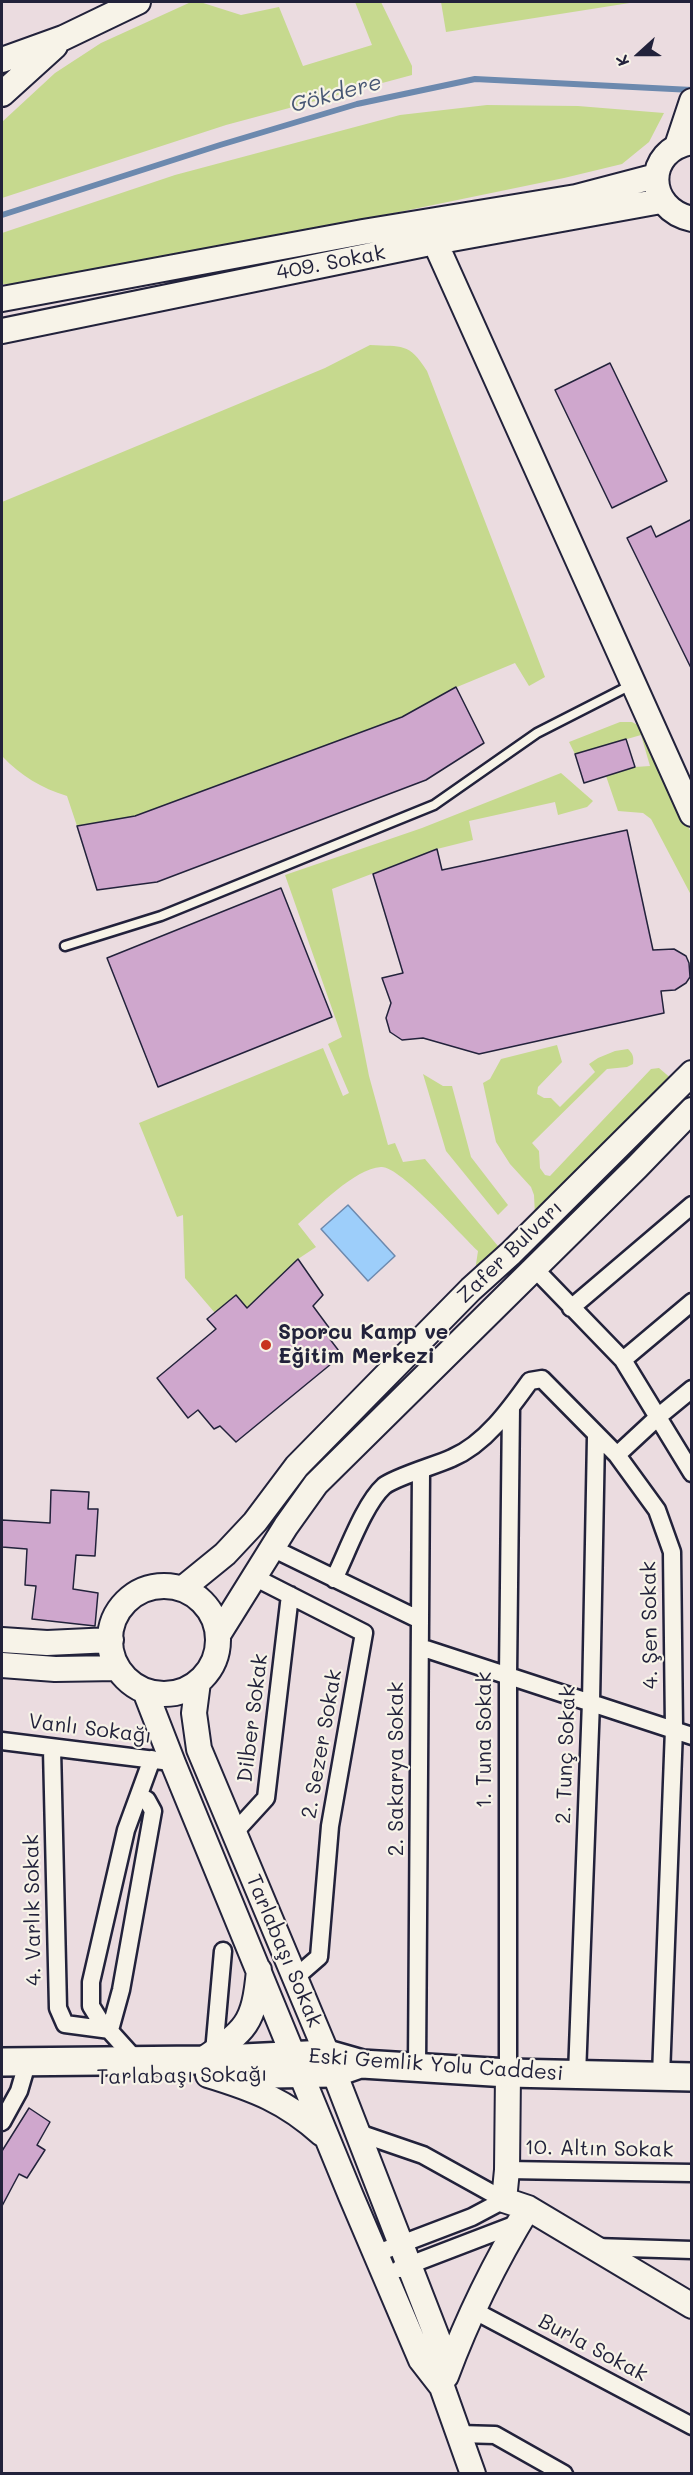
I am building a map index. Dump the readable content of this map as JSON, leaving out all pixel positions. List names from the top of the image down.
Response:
{
  "streets": {
    "main road": [
      "409. Sokak",
      "Zafer Bulvarı",
      "Tarlabaşı Sokak",
      "Eski Gemlik Yolu Caddesi",
      "Tarlabaşı Sokağı"
    ],
    "street": [
      "4. Şen Sokak",
      "Dilber Sokak",
      "Vanlı Sokağı",
      "1. Tuna Sokak",
      "2. Sezer Sokak",
      "2. Tunç Sokak",
      "2. Sakarya Sokak",
      "4. Varlık Sokak",
      "10. Altın Sokak",
      "Burla Sokak"
    ]
  },
  "crossings": [
    ["Zafer Bulvarı", "2. Sezer Sokak"],
    ["Zafer Bulvarı", "Tarlabaşı Sokak"],
    ["4. Şen Sokak", "1. Tuna Sokak"],
    ["4. Şen Sokak", "2. Tunç Sokak"],
    ["4. Şen Sokak", "2. Sakarya Sokak"],
    ["4. Şen Sokak", "Eski Gemlik Yolu Caddesi"],
    ["Dilber Sokak", "2. Sezer Sokak"],
    ["Dilber Sokak", "Tarlabaşı Sokak"],
    ["Vanlı Sokağı", "4. Varlık Sokak"],
    ["1. Tuna Sokak", "Eski Gemlik Yolu Caddesi"],
    ["2. Sezer Sokak", "Tarlabaşı Sokak"],
    ["2. Tunç Sokak", "Eski Gemlik Yolu Caddesi"],
    ["2. Sakarya Sokak", "Eski Gemlik Yolu Caddesi"],
    ["Tarlabaşı Sokak", "Eski Gemlik Yolu Caddesi"],
    ["Eski Gemlik Yolu Caddesi", "Tarlabaşı Sokağı"]
  ],
  "water": ["Gökdere"],
  "places": ["Sporcu Kamp ve Eğitim Merkezi"],
  "north": "left"
}
